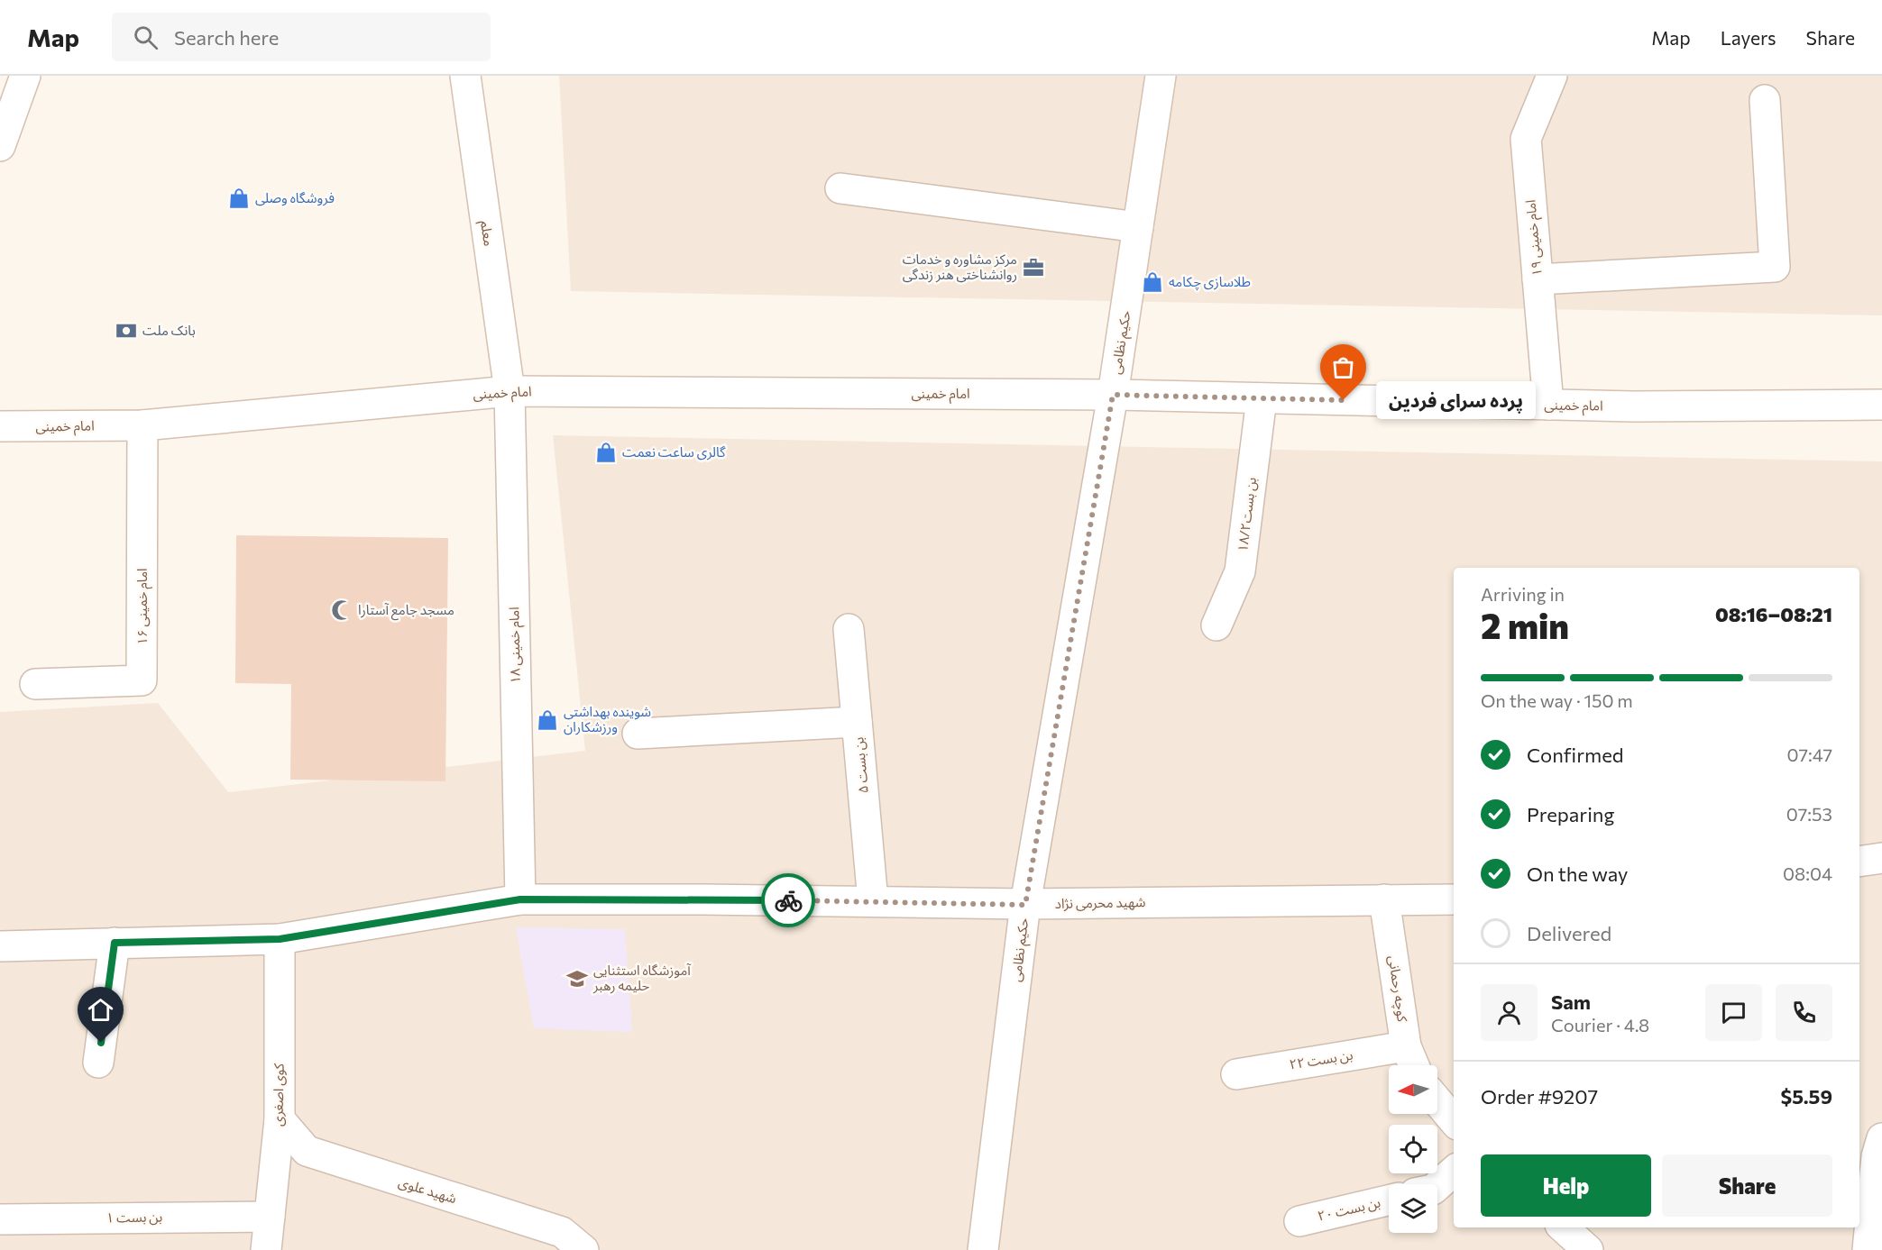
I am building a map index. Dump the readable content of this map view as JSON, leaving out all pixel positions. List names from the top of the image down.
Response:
{
  "streets": {
    "street": [
      "معلم",
      "امام خمینی ۱۹",
      "حکیم نظامی",
      "امام خمینی",
      "بن بست۱۸/۲",
      "امام خمینی ۱۶",
      "امام خمینی ۱۸",
      "بن بست ۵",
      "شهید محرمی نژاد",
      "کوچه رحمانی",
      "بن بست ۲۲",
      "کوی اصغری",
      "شهید علوی",
      "بن بست ۲۰",
      "بن بست ۱"
    ]
  },
  "crossings": [
    ["معلم", "امام خمینی"],
    ["معلم", "امام خمینی ۱۸"],
    ["امام خمینی ۱۹", "امام خمینی"],
    ["حکیم نظامی", "امام خمینی"],
    ["حکیم نظامی", "شهید محرمی نژاد"],
    ["امام خمینی", "بن بست۱۸/۲"],
    ["امام خمینی", "امام خمینی ۱۶"],
    ["امام خمینی", "امام خمینی ۱۸"],
    ["امام خمینی ۱۸", "شهید محرمی نژاد"],
    ["بن بست ۵", "شهید محرمی نژاد"],
    ["شهید محرمی نژاد", "کوچه رحمانی"],
    ["شهید محرمی نژاد", "کوی اصغری"],
    ["کوچه رحمانی", "بن بست ۲۲"],
    ["کوی اصغری", "شهید علوی"],
    ["کوی اصغری", "بن بست ۱"]
  ],
  "places": {
    "shop": [
      "فروشگاه وصلی",
      "طلاسازی چکامه",
      "گالری ساعت نعمت",
      "شوینده بهداشتی ورزشکاران"
    ],
    "office": ["مرکز مشاوره و خدمات روانشناختی هنر زندگی"],
    "bank": ["بانک ملت"],
    "other": ["پرده سرای فردین"],
    "mosque": ["مسجد جامع آستارا"],
    "school or university": ["آموزشگاه استثنایی حلیمه رهبر"]
  },
  "north": "left",
  "page": {
    "header": "Map",
    "search": "Search here",
    "nav": ["Map", "Layers", "Share"],
    "bubble": "پرده سرای فردین",
    "heading": ["2 min", "Arriving in", "08:16–08:21"],
    "panel": [
      "Sam",
      "Courier · 4.8",
      "Order #9207",
      "$5.59"
    ],
    "bar": "On the way · 150 m",
    "list": [
      ["Confirmed", "07:47"],
      ["Preparing", "07:53"],
      ["On the way", "08:04"],
      "Delivered"
    ],
    "buttons": ["Help", "Share"]
  }
}
